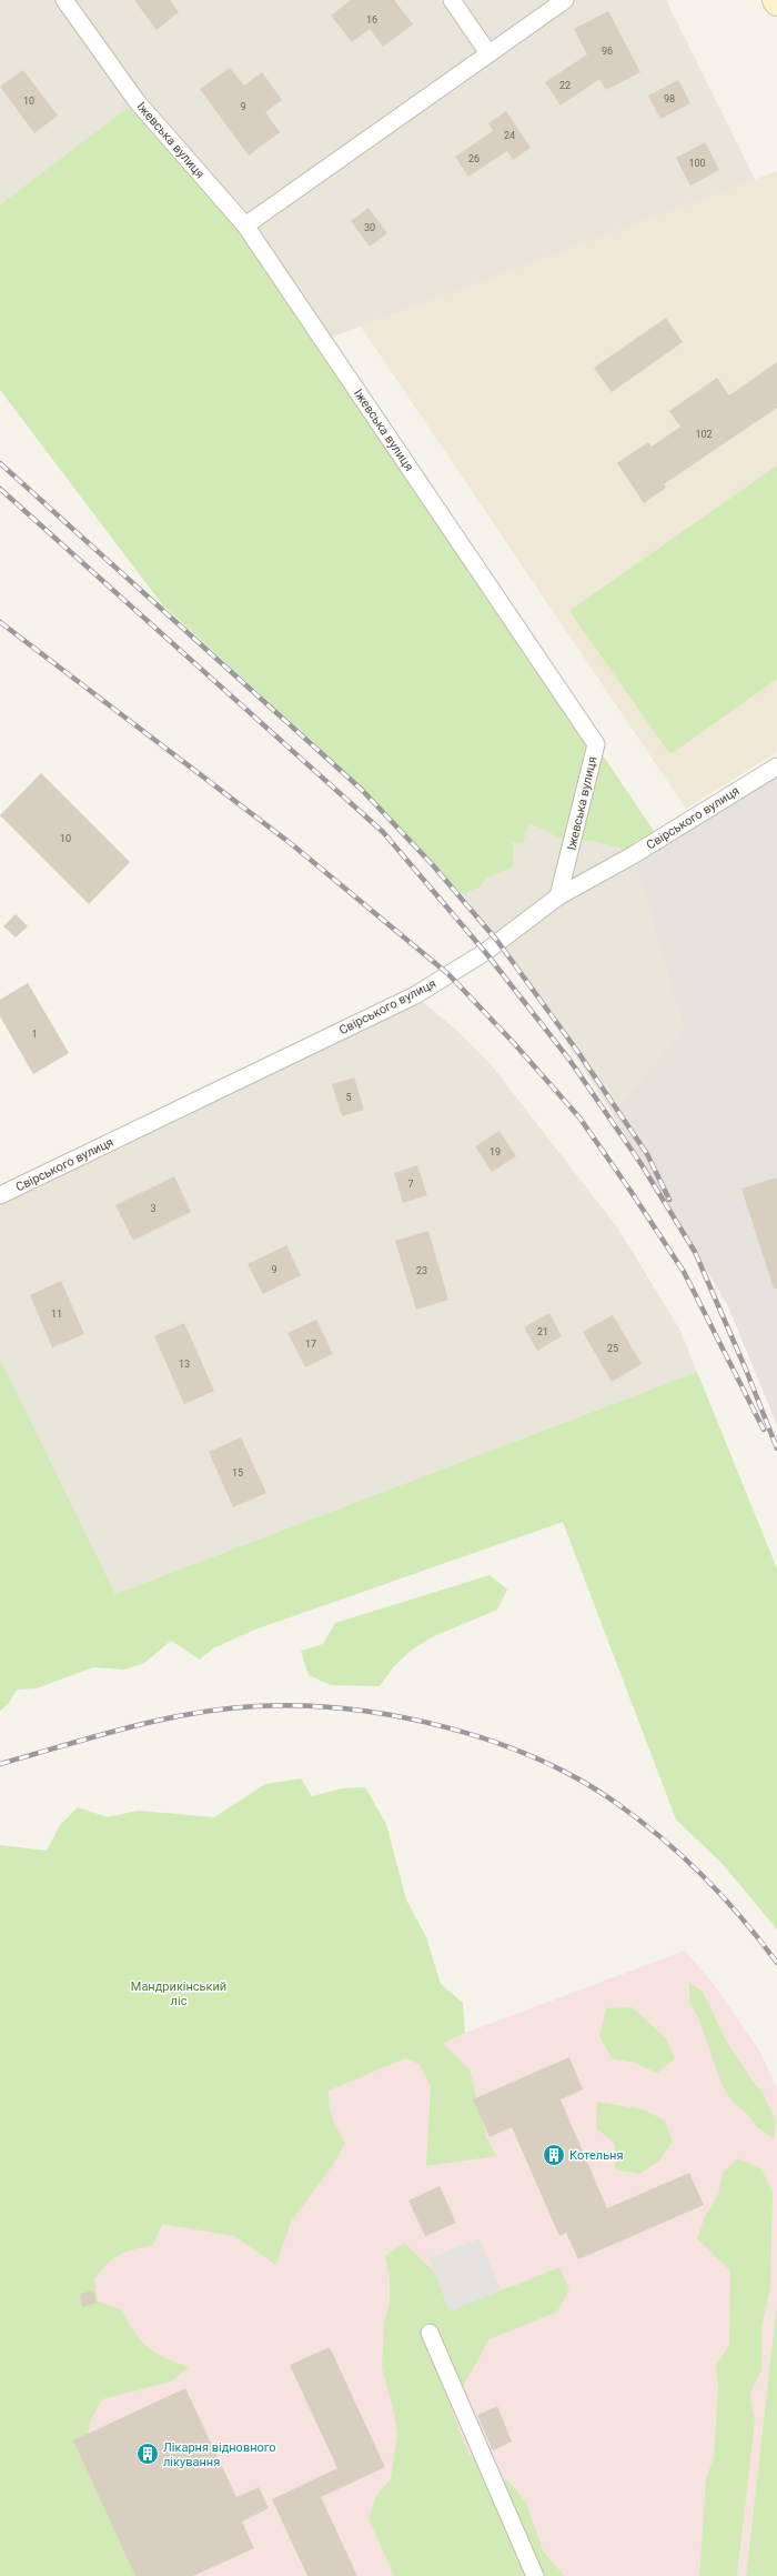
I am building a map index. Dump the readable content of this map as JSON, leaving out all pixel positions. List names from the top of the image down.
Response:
{
  "streets": {
    "street": ["Іжевська вулиця", "Свірського вулиця"]
  },
  "crossings": [
    ["Іжевська вулиця", "Свірського вулиця"]
  ],
  "parks": ["Мандрикінський ліс"],
  "places": {
    "building": ["Котельня", "Лікарня відновного лікування"]
  },
  "house_numbers": [
    "16",
    "96",
    "22",
    "98",
    "10",
    "9",
    "24",
    "26",
    "100",
    "30",
    "102",
    "10",
    "1",
    "5",
    "19",
    "7",
    "3",
    "9",
    "23",
    "11",
    "21",
    "17",
    "25",
    "13",
    "15"
  ]
}
